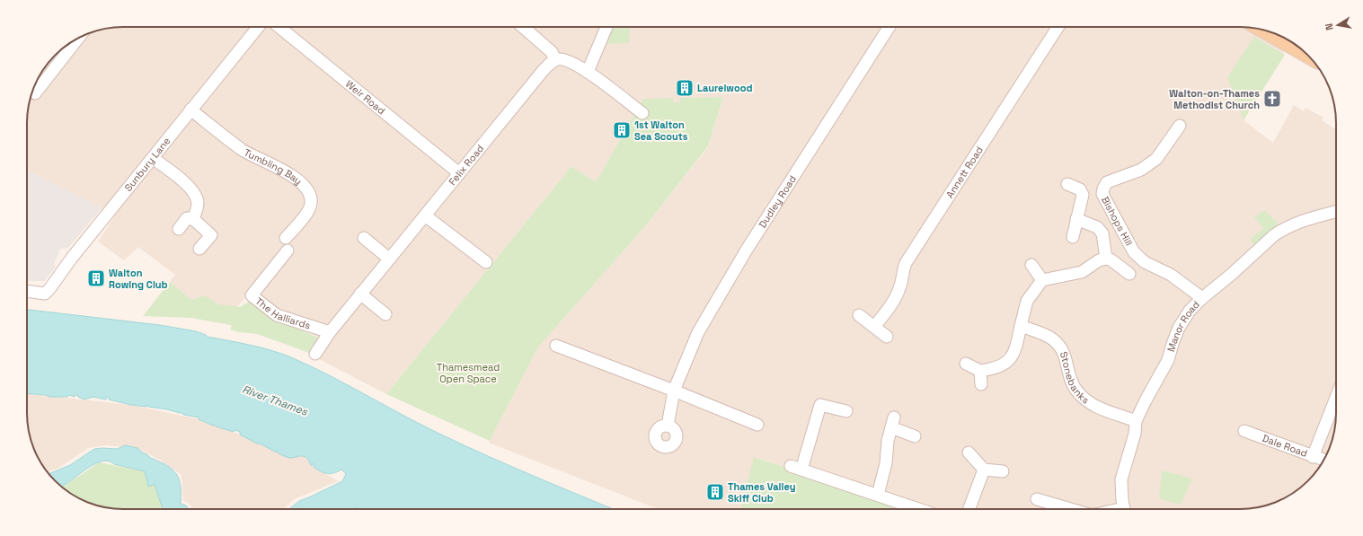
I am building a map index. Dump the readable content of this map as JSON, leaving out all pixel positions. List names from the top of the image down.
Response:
{
  "streets": {
    "street": [
      "Weir Road",
      "Sunbury Lane",
      "Felix Road",
      "Tumbling Bay",
      "Annett Road",
      "Dudley Road",
      "Bishops Hill",
      "The Halliards",
      "Manor Road",
      "Stonebanks",
      "Dale Road"
    ]
  },
  "crossings": [
    ["Weir Road", "Felix Road"],
    ["Sunbury Lane", "Tumbling Bay"],
    ["Felix Road", "The Halliards"],
    ["Bishops Hill", "Manor Road"],
    ["Manor Road", "Stonebanks"]
  ],
  "water": ["River Thames"],
  "parks": ["Thamesmead Open Space"],
  "places": {
    "building": [
      "Laurelwood",
      "1st Walton Sea Scouts",
      "Walton Rowing Club",
      "Thames Valley Skiff Club"
    ],
    "church": ["Walton-on-Thames Methodist Church"]
  },
  "north": "left"
}
